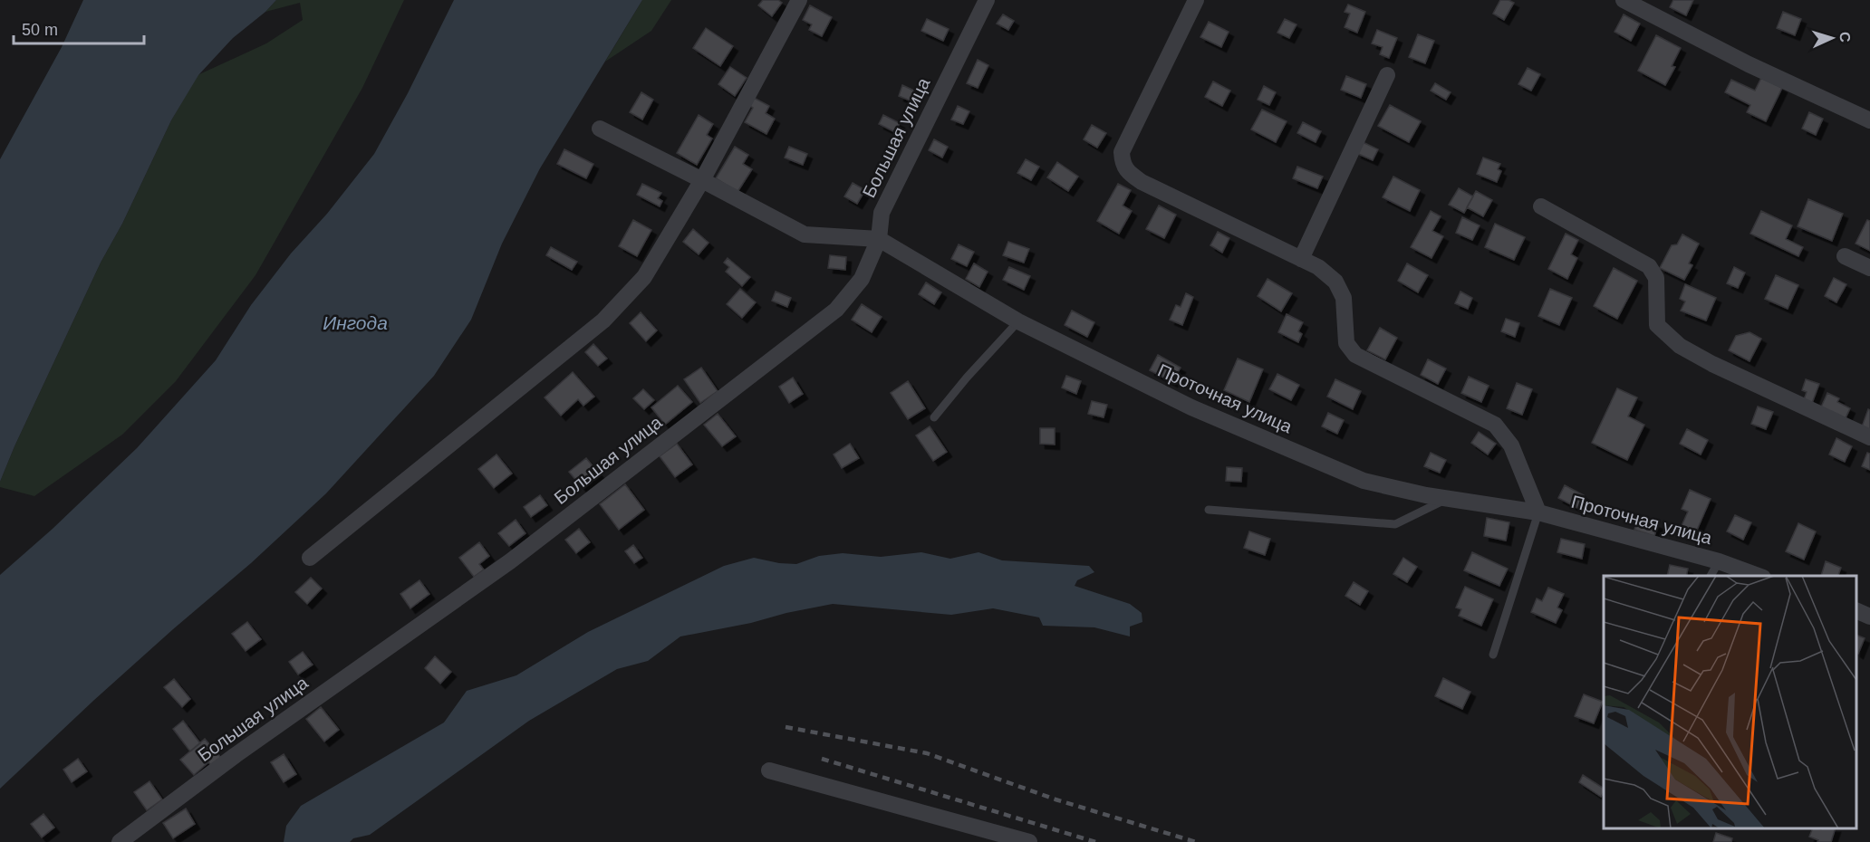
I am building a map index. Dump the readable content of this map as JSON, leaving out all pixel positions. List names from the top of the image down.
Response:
{
  "streets": {
    "street": ["Большая улица", "Проточная улица"]
  },
  "crossings": [
    ["Большая улица", "Проточная улица"]
  ],
  "water": ["Ингода"],
  "scale_bar": "50 m",
  "north": "right"
}
